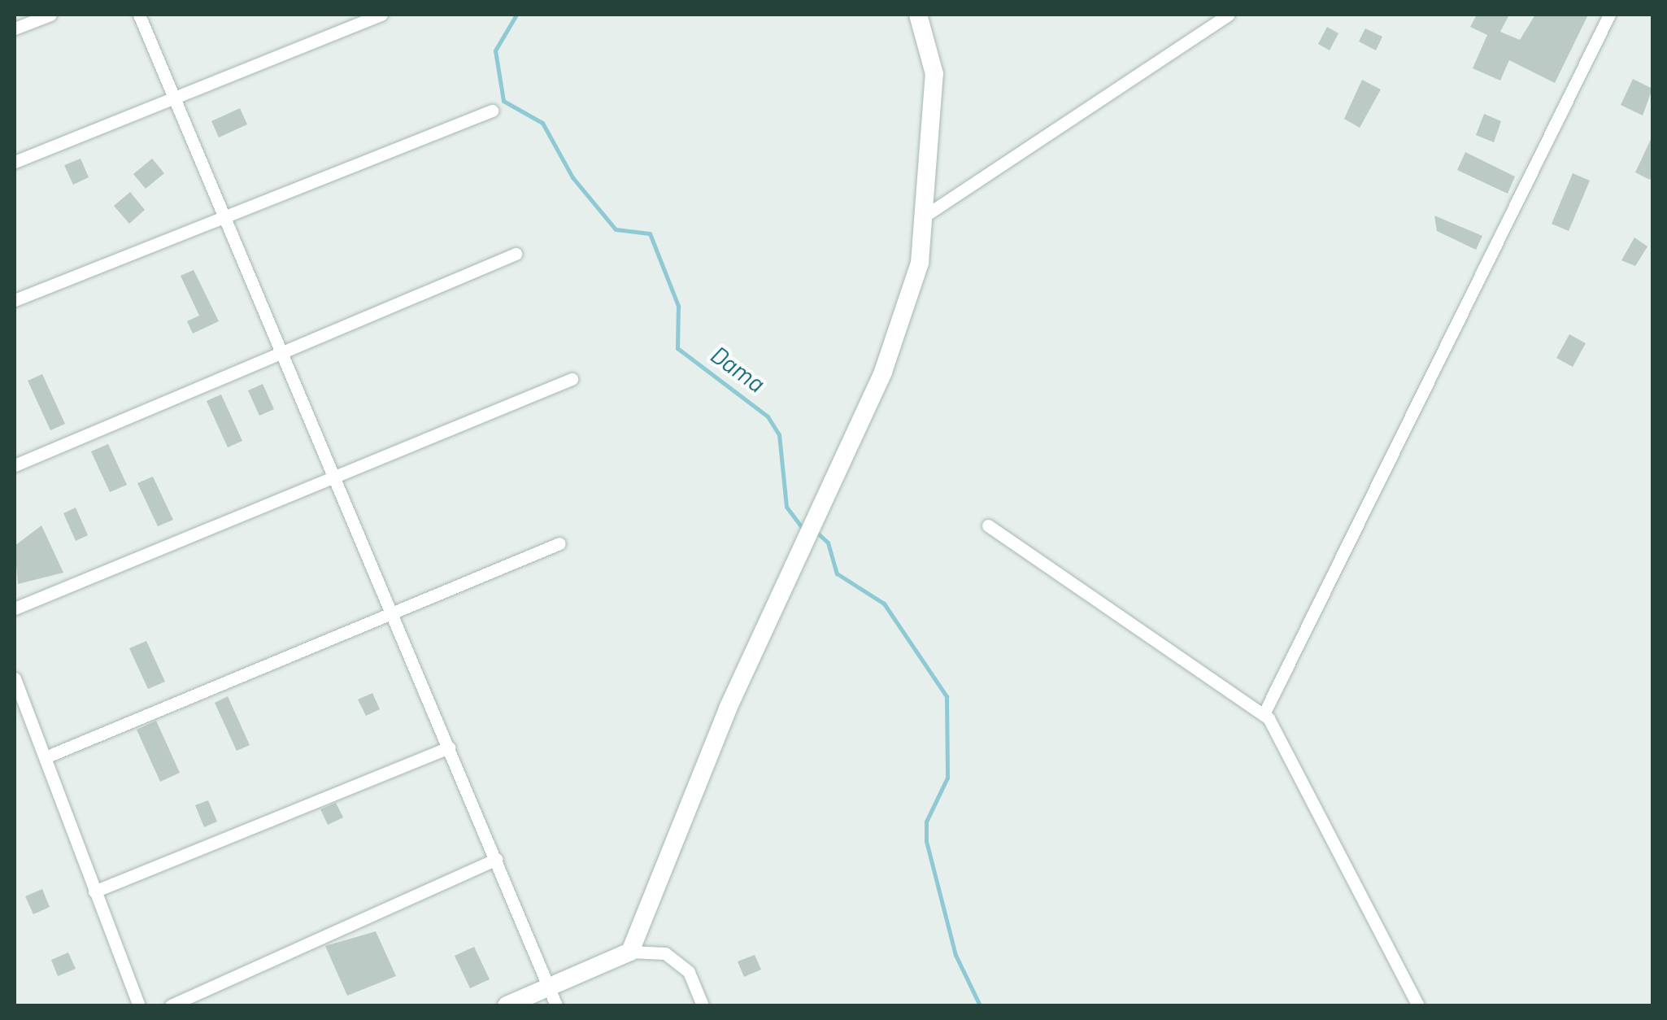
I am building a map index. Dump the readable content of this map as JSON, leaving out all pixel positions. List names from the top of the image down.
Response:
{
  "water": ["Dama"]
}
